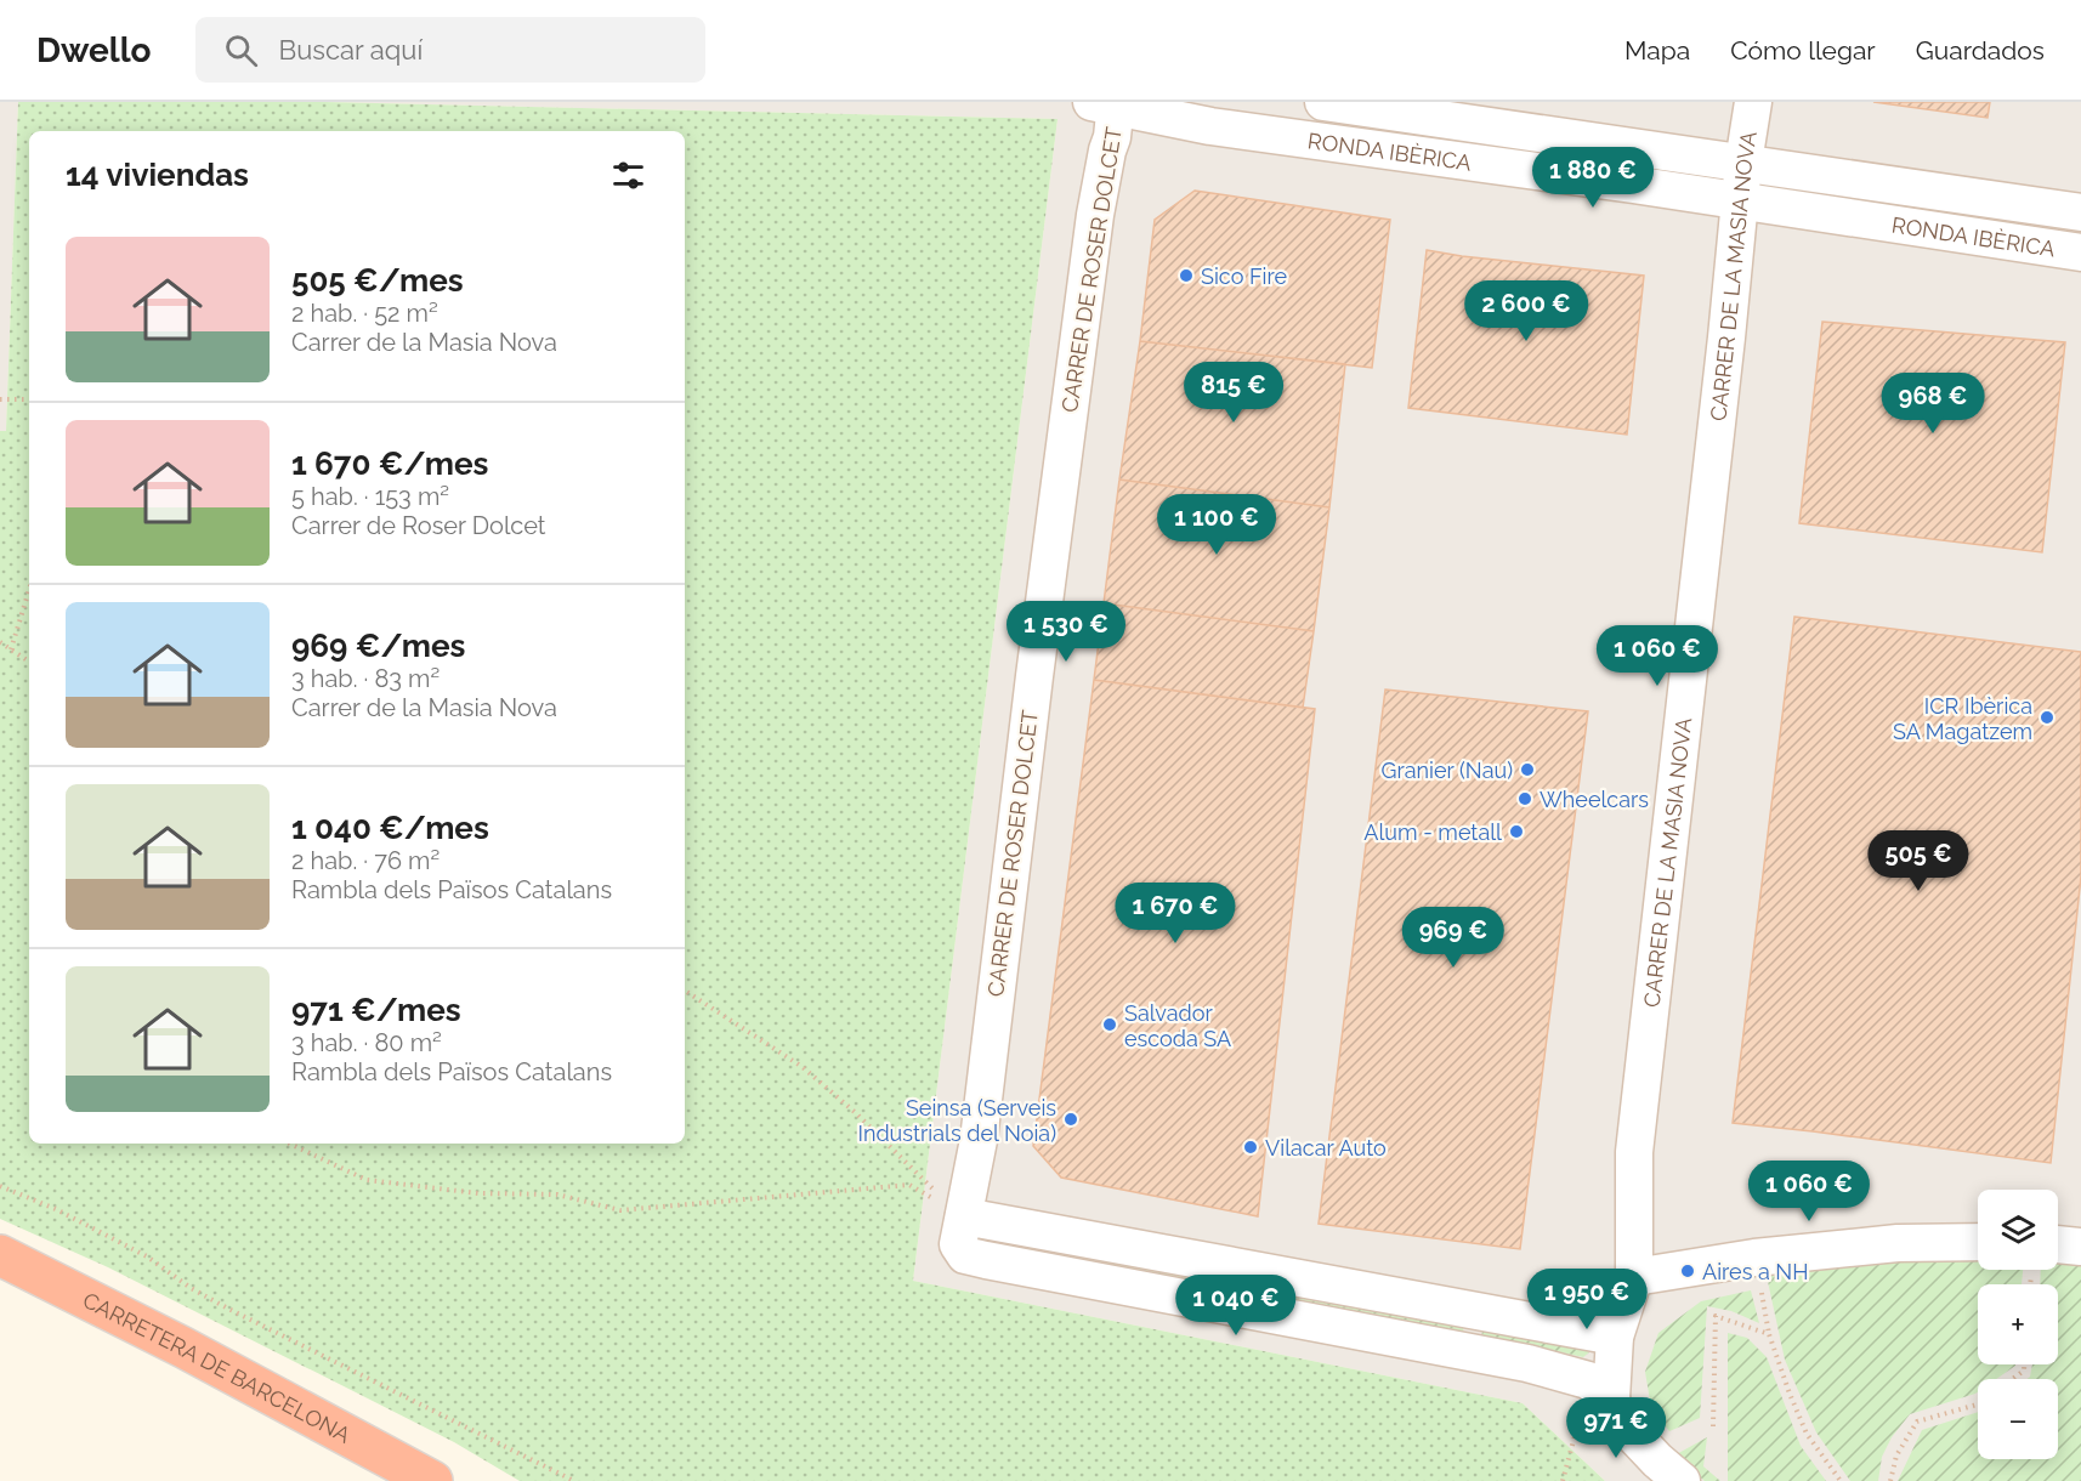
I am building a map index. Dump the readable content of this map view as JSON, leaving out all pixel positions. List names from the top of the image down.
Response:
{
  "streets": {
    "highway": ["CARRETERA DE BARCELONA"],
    "street": ["RONDA IBÈRICA", "CARRER DE ROSER DOLCET", "CARRER DE LA MASIA NOVA"]
  },
  "crossings": [
    ["RONDA IBÈRICA", "CARRER DE ROSER DOLCET"],
    ["RONDA IBÈRICA", "CARRER DE LA MASIA NOVA"],
    ["CARRER DE ROSER DOLCET", "CARRER DE LA MASIA NOVA"]
  ],
  "places": [
    "Sico Fire",
    "ICR Ibèrica SA Magatzem",
    "Granier (Nau)",
    "Wheelcars",
    "Alum - metall",
    "Salvador escoda SA",
    "Seinsa (Serveis Industrials del Noia)",
    "Vilacar Auto",
    "Aires a NH"
  ],
  "page": {
    "header": "Dwello",
    "search": "Buscar aquí",
    "nav": ["Mapa", "Cómo llegar", "Guardados"],
    "heading": "14 viviendas",
    "price": [
      "1 880 €",
      "2 600 €",
      "815 €",
      "968 €",
      "1 100 €",
      "1 530 €",
      "1 060 €",
      "505 €",
      "1 670 €",
      "969 €",
      "1 060 €",
      "1 950 €",
      "1 040 €",
      "971 €"
    ],
    "list": [
      {
        "name": "505 €/mes",
        "note": "2 hab. · 52 m² · Carrer de la Masia Nova"
      },
      {
        "name": "1 670 €/mes",
        "note": "5 hab. · 153 m² · Carrer de Roser Dolcet"
      },
      {
        "name": "969 €/mes",
        "note": "3 hab. · 83 m² · Carrer de la Masia Nova"
      },
      {
        "name": "1 040 €/mes",
        "note": "2 hab. · 76 m² · Rambla dels Països Catalans"
      },
      {
        "name": "971 €/mes",
        "note": "3 hab. · 80 m² · Rambla dels Països Catalans"
      }
    ],
    "map_buttons": ["+", "−"]
  }
}
